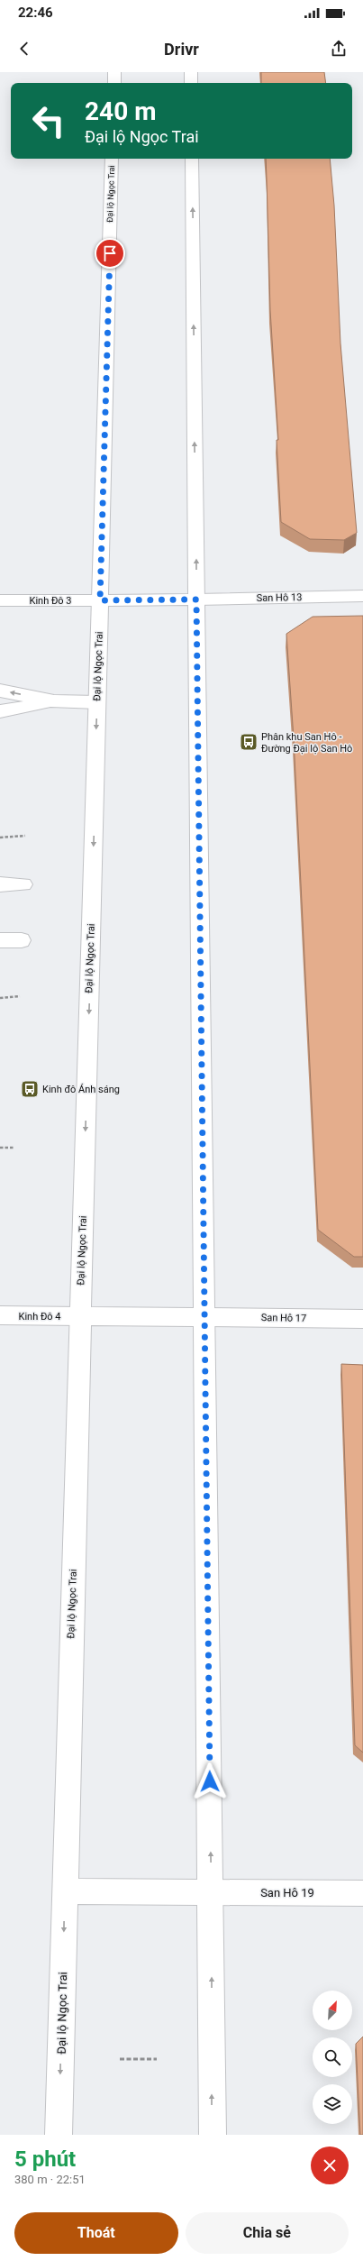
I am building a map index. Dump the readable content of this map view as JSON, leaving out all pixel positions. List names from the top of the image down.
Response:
{
  "streets": {
    "main road": [
      "Đại lộ Ngọc Trai",
      "San Hô 13",
      "Kinh Đô 3",
      "Kinh Đô 4",
      "San Hô 17",
      "San Hô 19"
    ]
  },
  "crossings": [
    ["Đại lộ Ngọc Trai", "Kinh Đô 3"],
    ["Đại lộ Ngọc Trai", "Kinh Đô 4"]
  ],
  "places": {
    "bus stop": ["Phân khu San Hô - Đường Đại lộ San Hô", "Kinh đô Ánh sáng"]
  },
  "north": "top right",
  "page": {
    "status": "22:46",
    "header": "Drivr",
    "turn": ["240 m", "Đại lộ Ngọc Trai"],
    "heading": ["5 phút", "380 m · 22:51"],
    "buttons": ["Thoát", "Chia sẻ"]
  }
}
